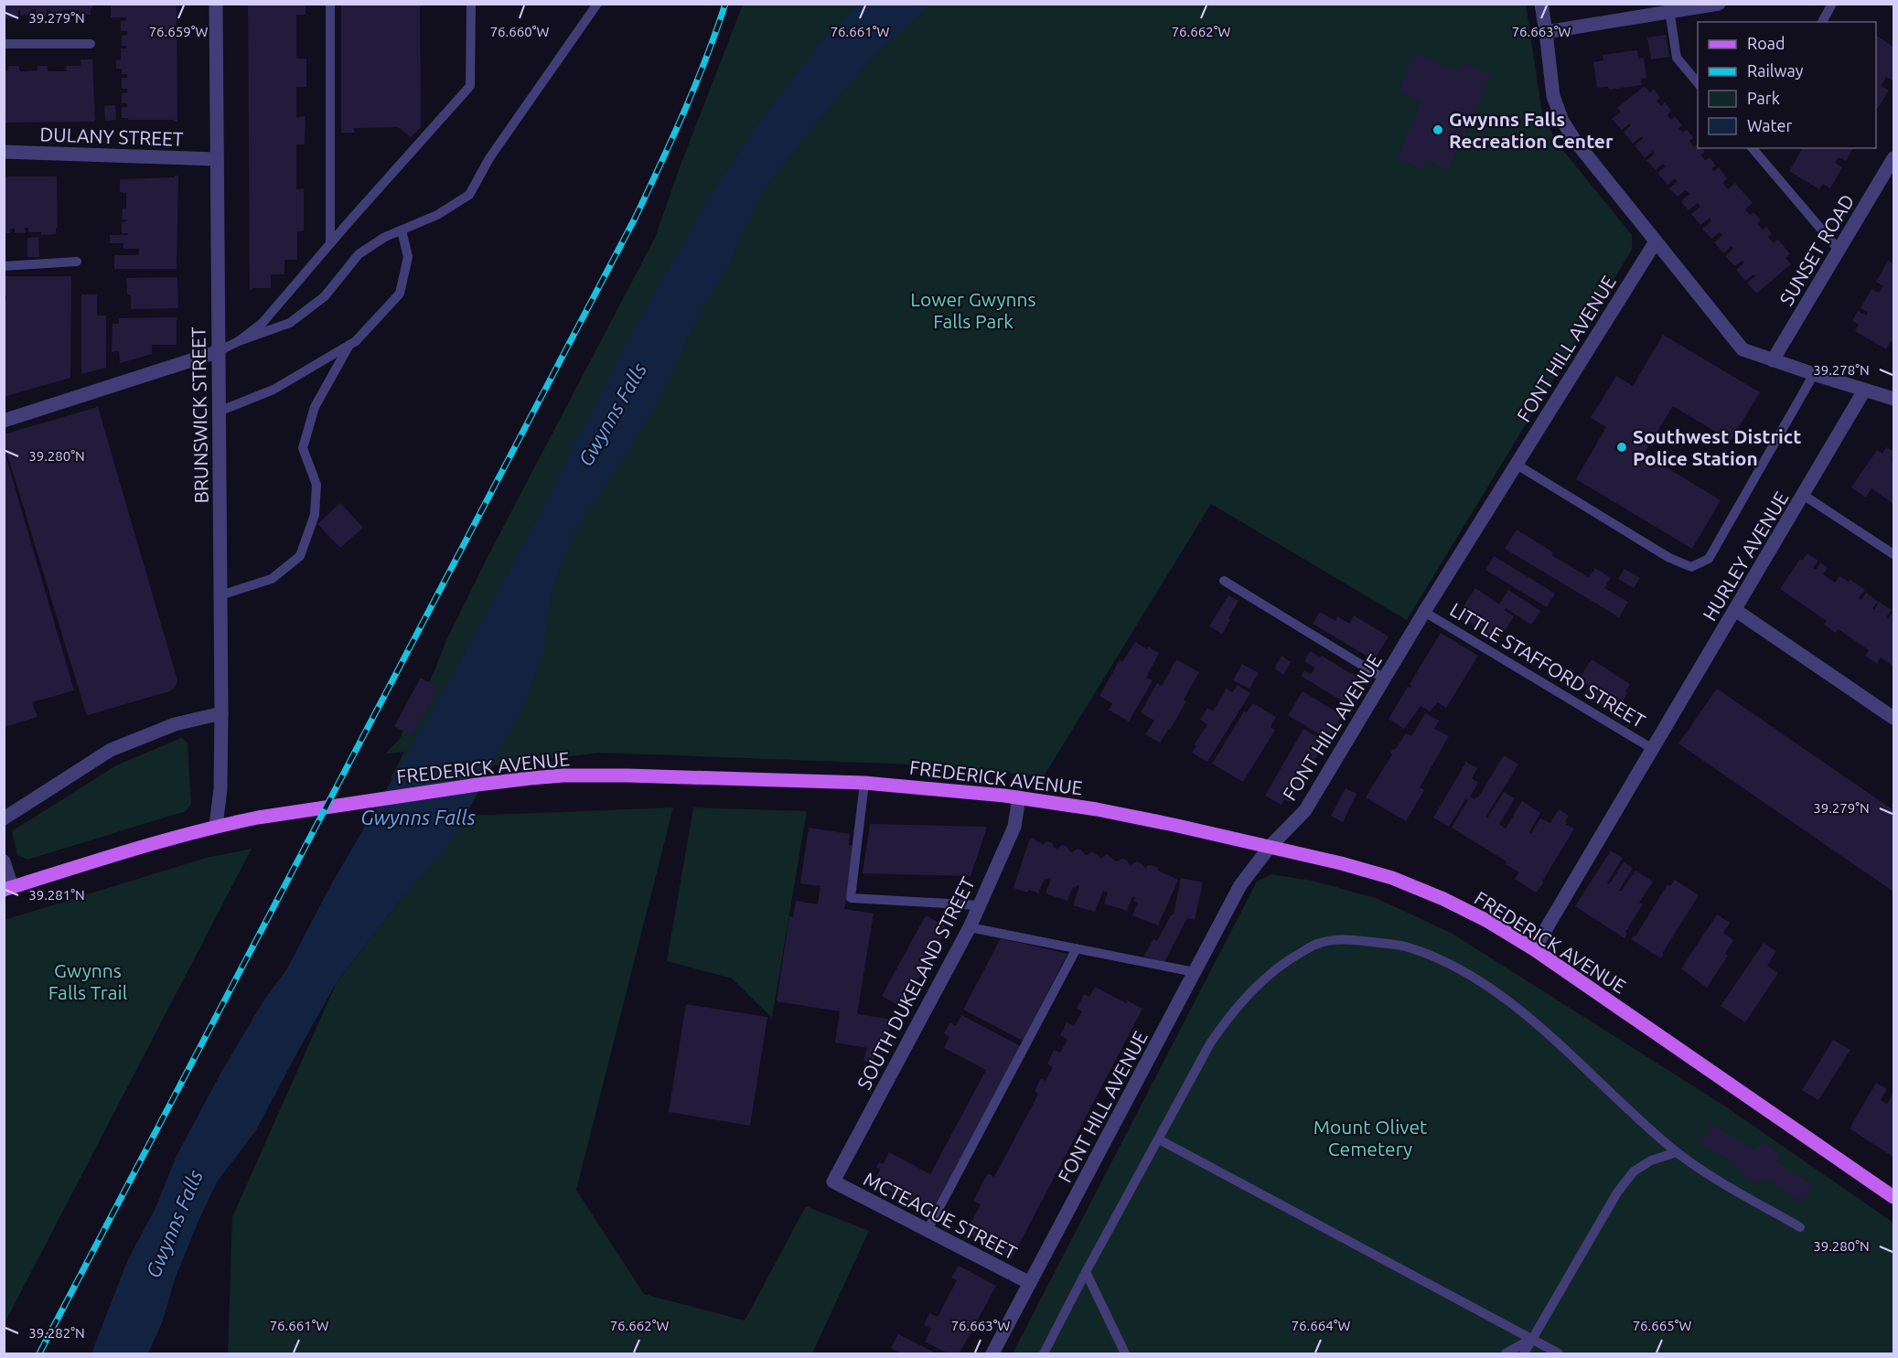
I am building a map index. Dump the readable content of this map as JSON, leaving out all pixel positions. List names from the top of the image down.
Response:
{
  "streets": {
    "main road": ["FREDERICK AVENUE"],
    "street": [
      "DULANY STREET",
      "SUNSET ROAD",
      "FONT HILL AVENUE",
      "BRUNSWICK STREET",
      "HURLEY AVENUE",
      "SOUTH DUKELAND STREET",
      "MCTEAGUE STREET"
    ],
    "lane": ["LITTLE STAFFORD STREET"]
  },
  "crossings": [
    ["DULANY STREET", "BRUNSWICK STREET"],
    ["FONT HILL AVENUE", "LITTLE STAFFORD STREET"],
    ["FONT HILL AVENUE", "FREDERICK AVENUE"],
    ["FONT HILL AVENUE", "MCTEAGUE STREET"],
    ["BRUNSWICK STREET", "FREDERICK AVENUE"],
    ["HURLEY AVENUE", "LITTLE STAFFORD STREET"],
    ["HURLEY AVENUE", "FREDERICK AVENUE"],
    ["FREDERICK AVENUE", "SOUTH DUKELAND STREET"],
    ["SOUTH DUKELAND STREET", "MCTEAGUE STREET"]
  ],
  "water": ["Gwynns Falls"],
  "parks": ["Lower Gwynns Falls Park", "Gwynns Falls Trail", "Mount Olivet Cemetery"],
  "places": ["Gwynns Falls Recreation Center", "Southwest District Police Station"],
  "legend": [
    "Road",
    "Railway",
    "Park",
    "Water"
  ],
  "coordinates": [
    "39.279°N",
    "76.660°W",
    "76.661°W",
    "76.662°W",
    "76.663°W",
    "76.659°W",
    "39.278°N",
    "39.280°N",
    "39.281°N",
    "76.664°W",
    "76.665°W",
    "39.282°N"
  ]
}
